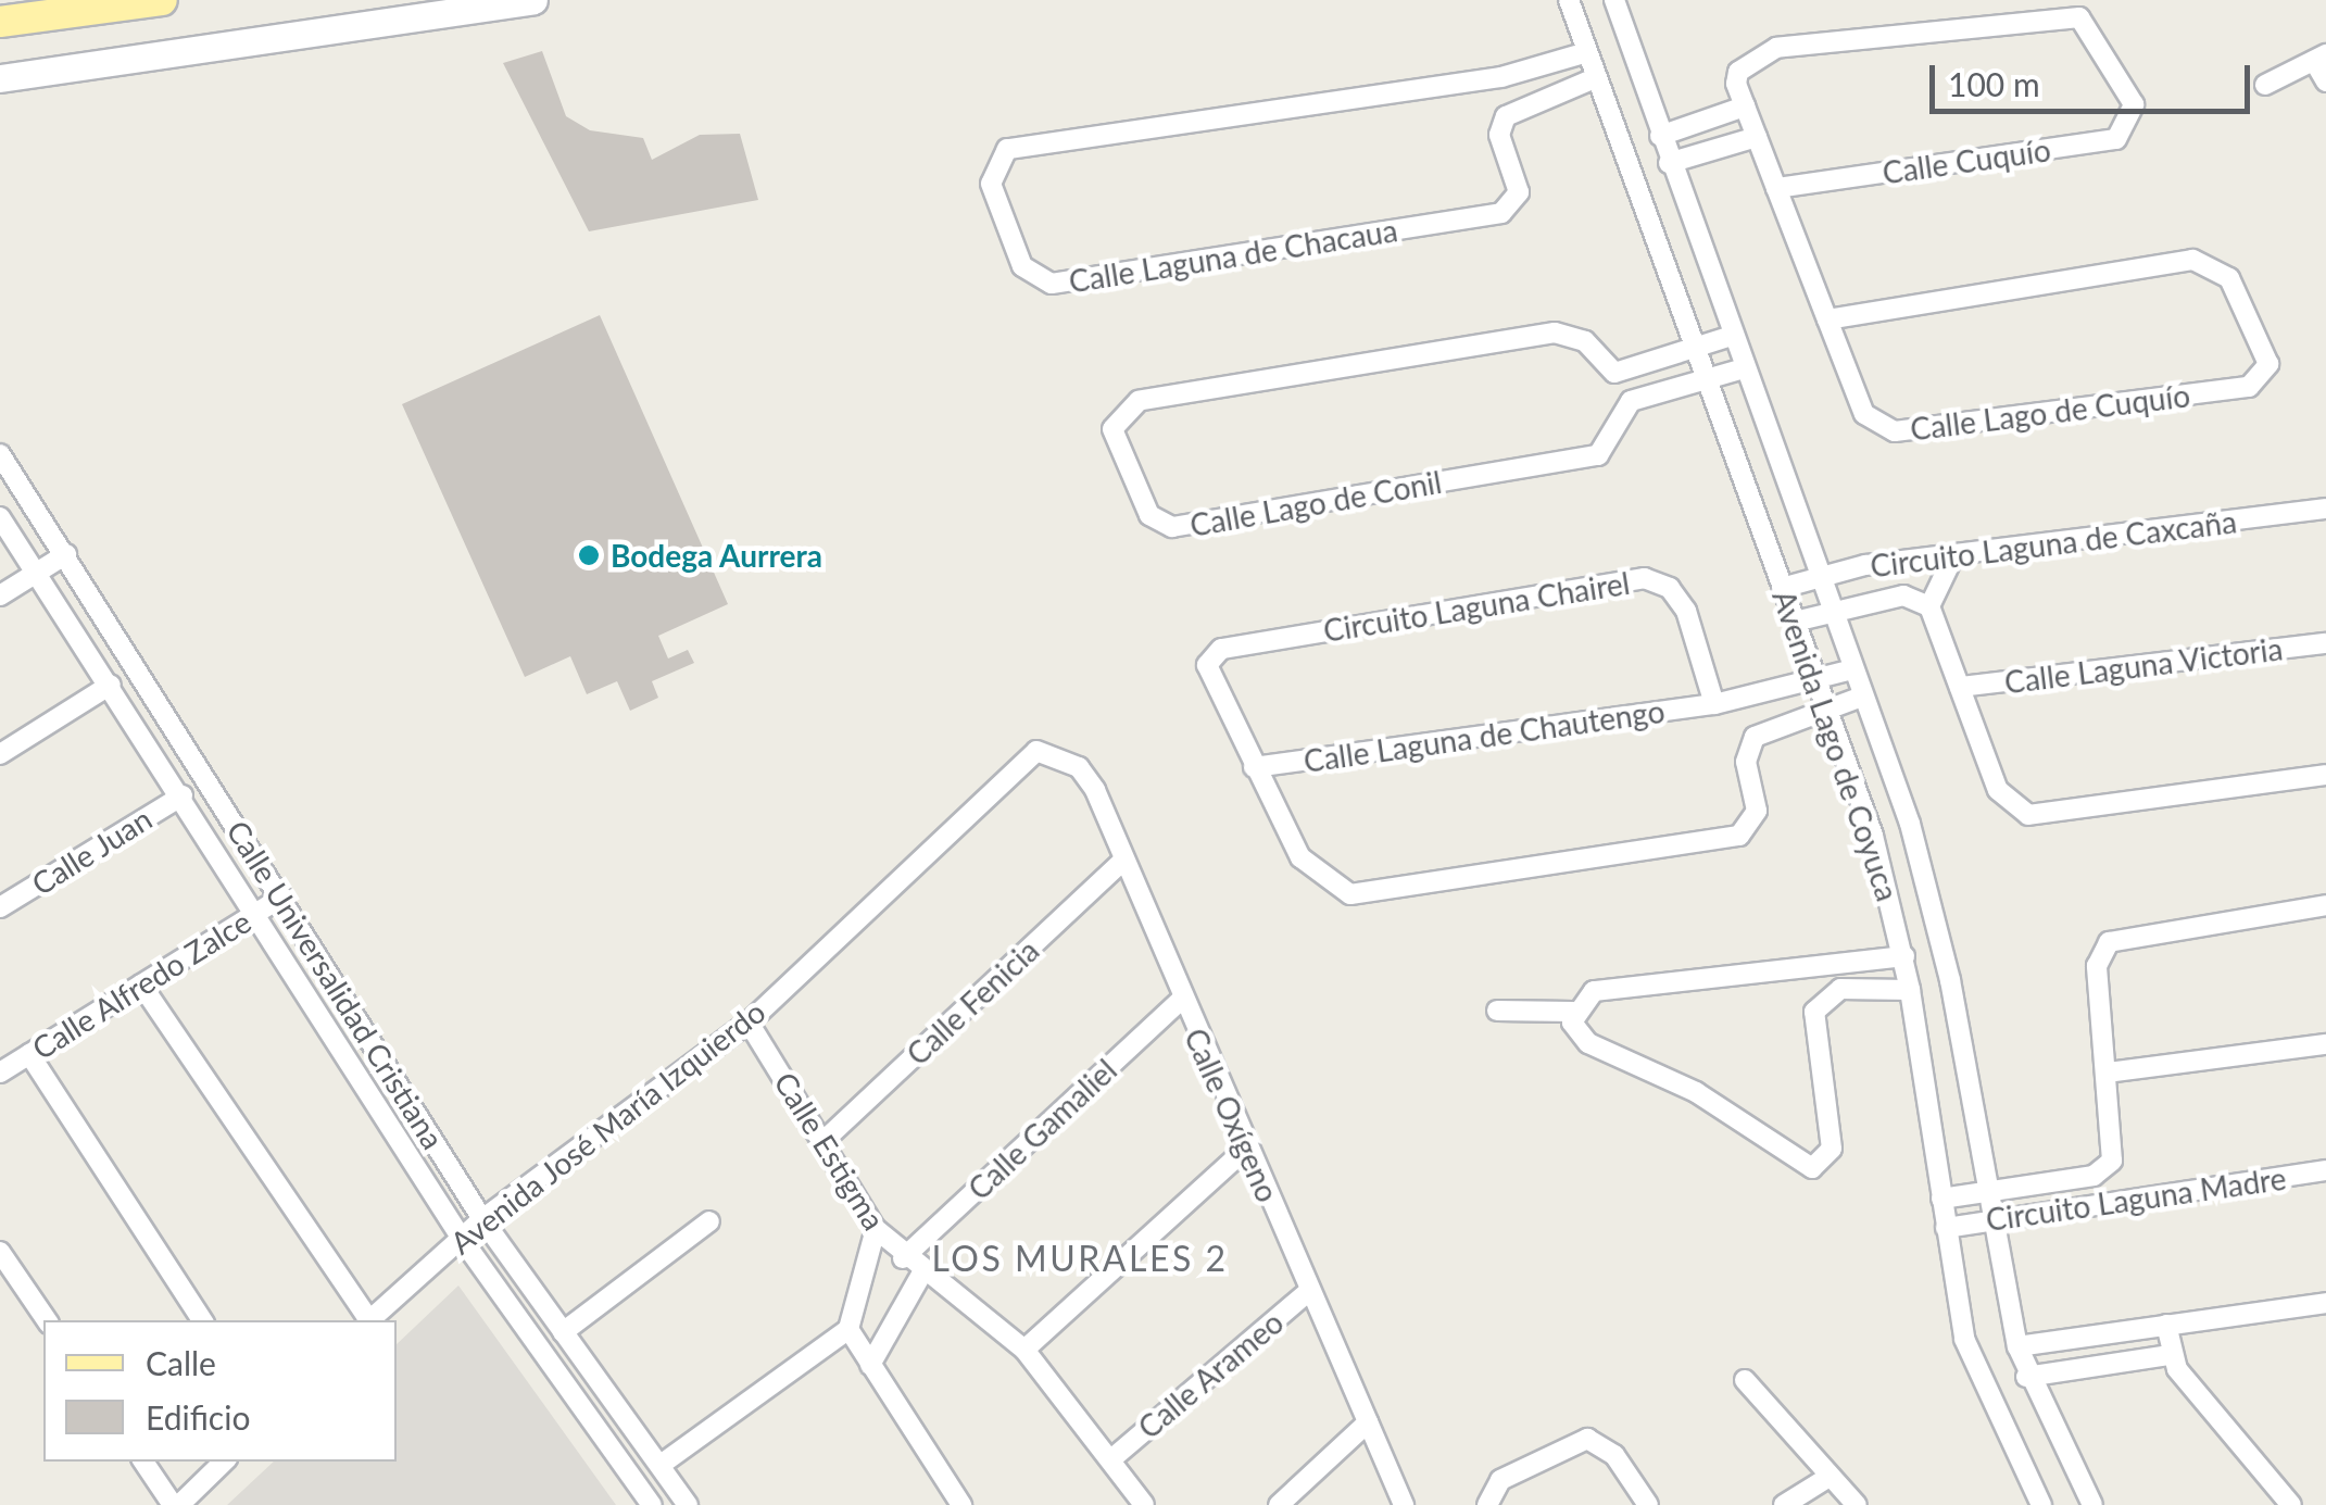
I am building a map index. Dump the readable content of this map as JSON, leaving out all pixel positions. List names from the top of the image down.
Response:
{
  "streets": {
    "street": [
      "Calle Cuquío",
      "Calle Laguna de Chacaua",
      "Calle Lago de Cuquío",
      "Calle Lago de Conil",
      "Circuito Laguna de Caxcaña",
      "Circuito Laguna Chairel",
      "Calle Laguna Victoria",
      "Calle Laguna de Chautengo",
      "Avenida Lago de Coyuca",
      "Calle Juan",
      "Calle Alfredo Zalce",
      "Calle Universalidad Cristiana",
      "Calle Fenicia",
      "Calle Oxígeno",
      "Avenida José María Izquierdo",
      "Calle Gamaliel",
      "Calle Estigma",
      "Circuito Laguna Madre",
      "Calle Arameo"
    ]
  },
  "crossings": [
    ["Calle Cuquío", "Calle Lago de Cuquío"],
    ["Calle Laguna de Chacaua", "Avenida Lago de Coyuca"],
    ["Calle Lago de Conil", "Avenida Lago de Coyuca"],
    ["Circuito Laguna de Caxcaña", "Avenida Lago de Coyuca"],
    ["Circuito Laguna Chairel", "Calle Laguna de Chautengo"],
    ["Avenida Lago de Coyuca", "Circuito Laguna Madre"],
    ["Calle Juan", "Calle Universalidad Cristiana"],
    ["Calle Alfredo Zalce", "Calle Universalidad Cristiana"],
    ["Calle Universalidad Cristiana", "Avenida José María Izquierdo"],
    ["Calle Fenicia", "Calle Oxígeno"],
    ["Calle Fenicia", "Calle Estigma"],
    ["Calle Oxígeno", "Avenida José María Izquierdo"],
    ["Calle Oxígeno", "Calle Gamaliel"],
    ["Calle Oxígeno", "Calle Arameo"],
    ["Avenida José María Izquierdo", "Calle Estigma"],
    ["Calle Gamaliel", "Calle Estigma"],
    ["Calle Estigma", "Calle Arameo"]
  ],
  "districts": ["LOS MURALES 2"],
  "places": ["Bodega Aurrera"],
  "legend": ["Calle", "Edificio"],
  "scale_bar": "100 m"
}
